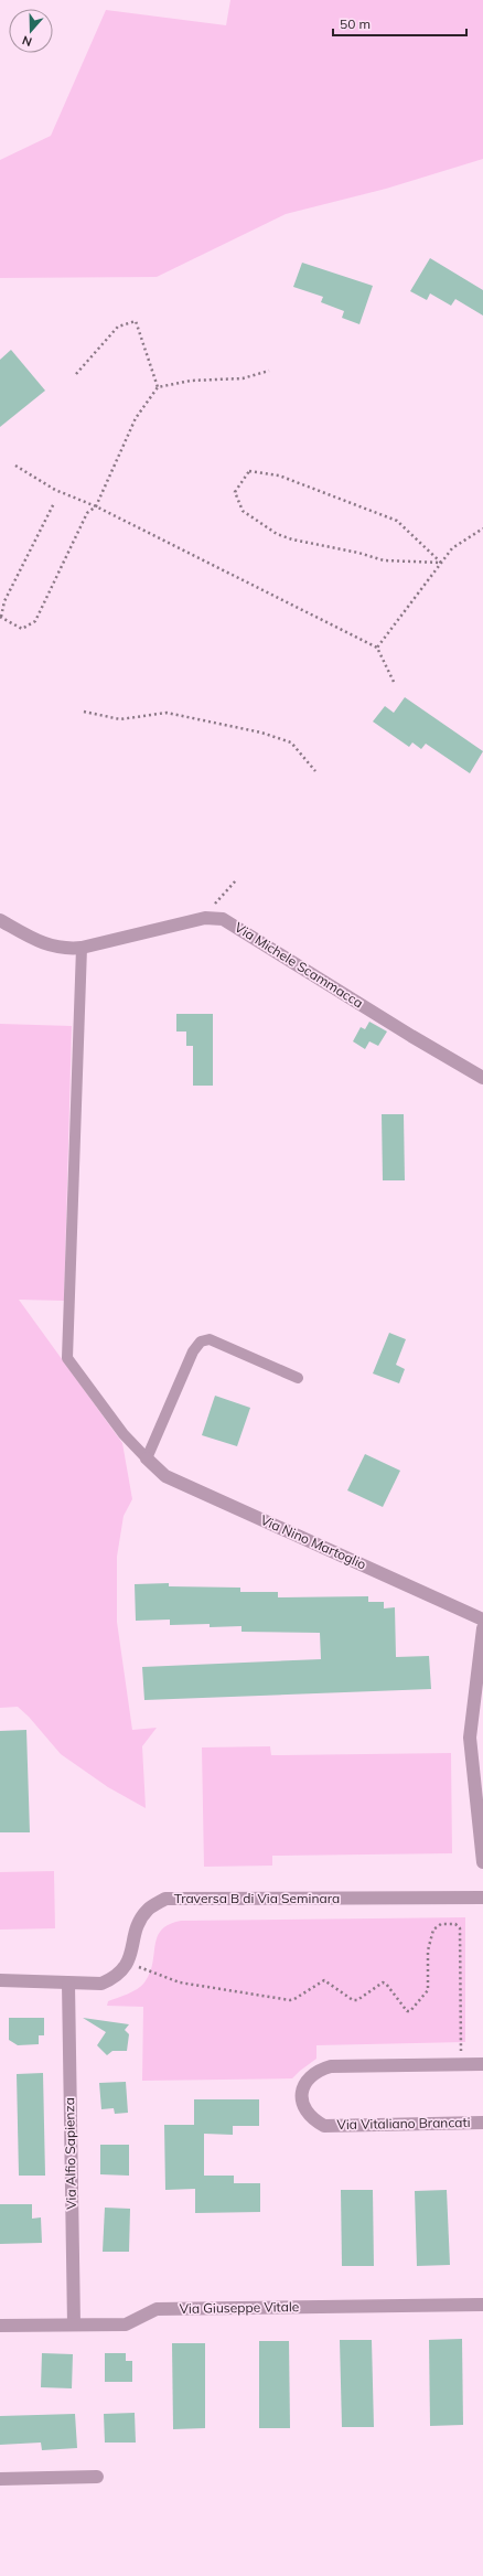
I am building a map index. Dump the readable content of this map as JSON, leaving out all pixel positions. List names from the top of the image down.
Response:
{
  "streets": {
    "street": [
      "Via Michele Scammacca",
      "Via Nino Martoglio",
      "Traversa B di Via Seminara",
      "Via Vitaliano Brancati",
      "Via Alfio Sapienza",
      "Via Giuseppe Vitale"
    ]
  },
  "crossings": [
    ["Traversa B di Via Seminara", "Via Alfio Sapienza"],
    ["Via Alfio Sapienza", "Via Giuseppe Vitale"]
  ],
  "scale_bar": "50 m",
  "north": "bottom"
}
